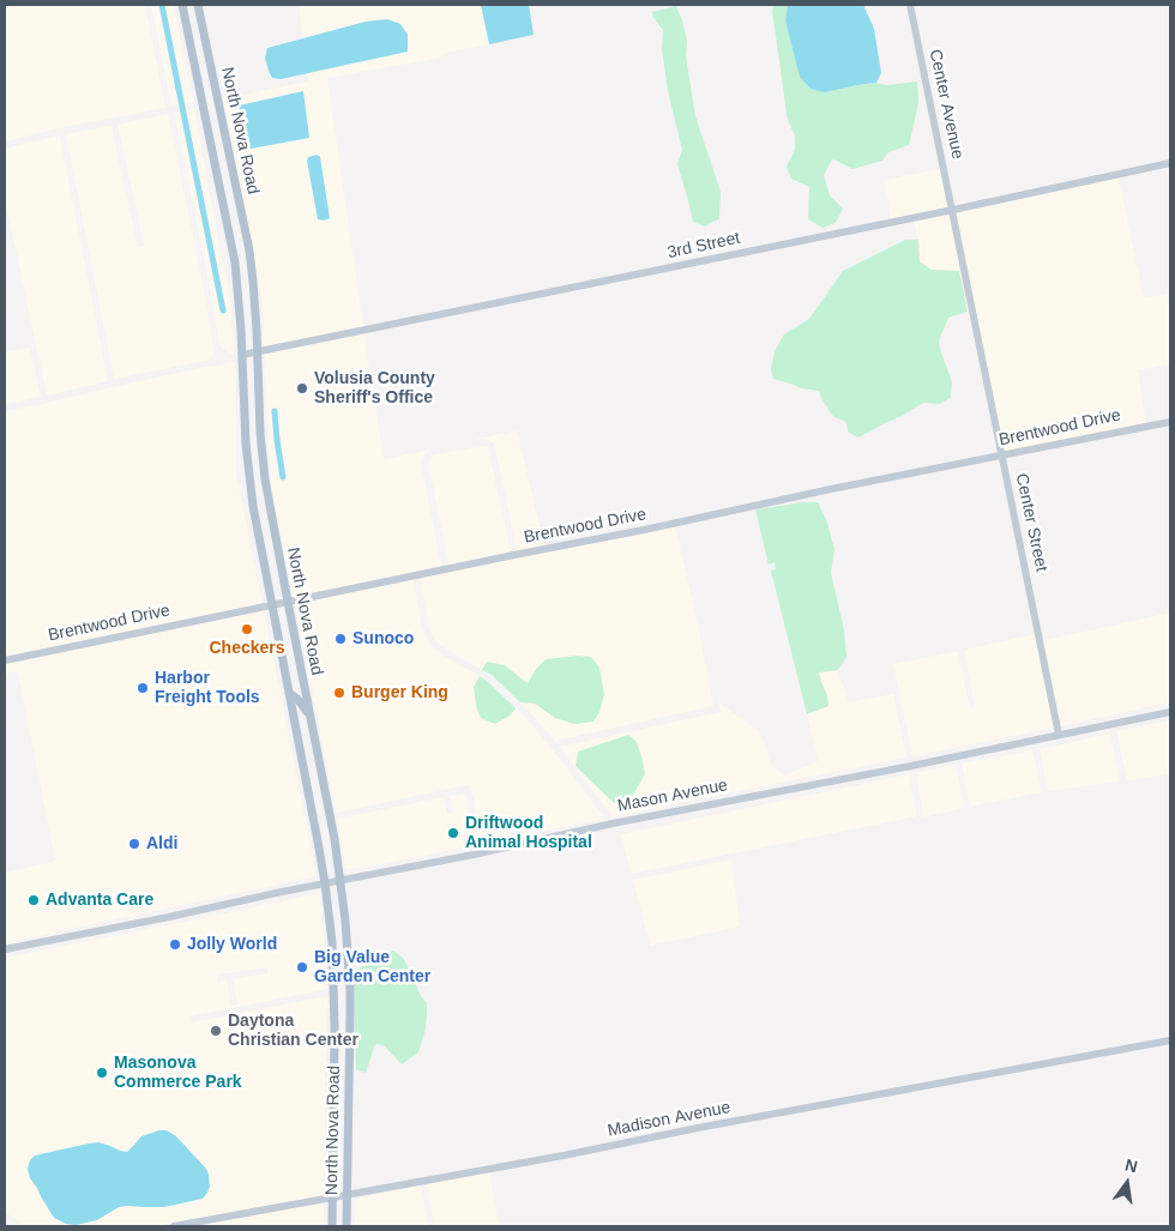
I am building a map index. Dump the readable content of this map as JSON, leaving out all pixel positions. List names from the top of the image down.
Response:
{
  "streets": {
    "main road": ["North Nova Road"],
    "street": [
      "Center Avenue",
      "3rd Street",
      "Brentwood Drive",
      "Center Street",
      "Mason Avenue",
      "Madison Avenue"
    ]
  },
  "crossings": [
    ["Center Avenue", "3rd Street"],
    ["Center Avenue", "Center Street"],
    ["North Nova Road", "3rd Street"],
    ["North Nova Road", "Brentwood Drive"],
    ["North Nova Road", "Mason Avenue"],
    ["North Nova Road", "Madison Avenue"],
    ["3rd Street", "Center Street"],
    ["Brentwood Drive", "Center Street"],
    ["Center Street", "Mason Avenue"]
  ],
  "places": [
    "Volusia County Sheriff's Office",
    "Checkers",
    "Sunoco",
    "Harbor Freight Tools",
    "Burger King",
    "Driftwood Animal Hospital",
    "Aldi",
    "Advanta Care",
    "Jolly World",
    "Big Value Garden Center",
    "Daytona Christian Center",
    "Masonova Commerce Park"
  ],
  "north": "top"
}
